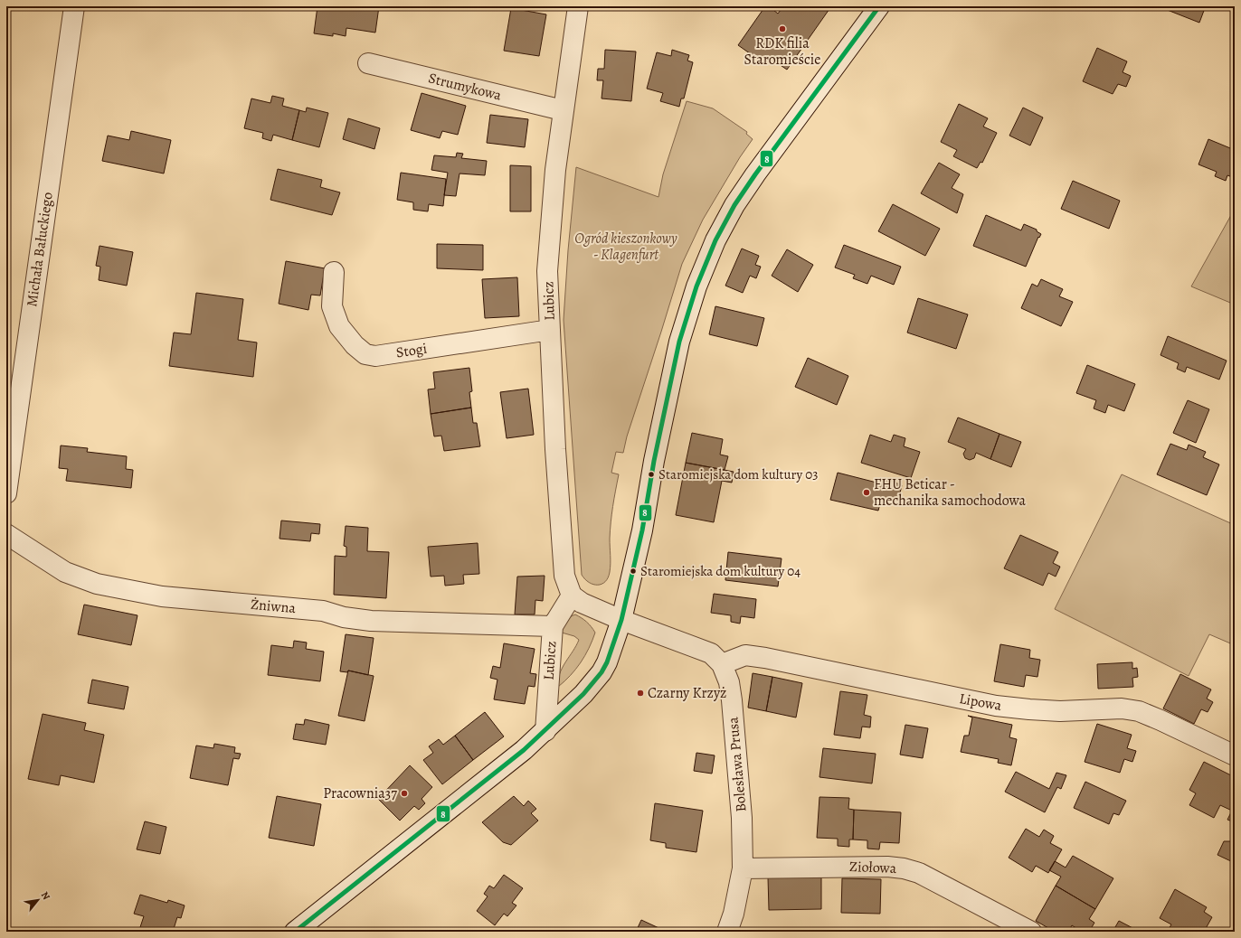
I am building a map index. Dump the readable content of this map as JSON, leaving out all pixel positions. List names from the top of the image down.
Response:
{
  "streets": {
    "street": [
      "Strumykowa",
      "Michała Bałuckiego",
      "Lubicz",
      "Stogi",
      "Żniwna",
      "Lipowa",
      "Bolesława Prusa",
      "Ziołowa"
    ]
  },
  "crossings": [
    ["Strumykowa", "Lubicz"],
    ["Lubicz", "Stogi"],
    ["Lubicz", "Żniwna"],
    ["Lipowa", "Bolesława Prusa"],
    ["Bolesława Prusa", "Ziołowa"]
  ],
  "parks": ["Ogród kieszonkowy - Klagenfurt"],
  "places": [
    "RDK filia Staromieście",
    "Staromiejska dom kultury 03",
    "FHU Beticar - mechanika samochodowa",
    "Staromiejska dom kultury 04",
    "Czarny Krzyż",
    "Pracownia37"
  ],
  "lines": ["transit line 8"],
  "north": "top right"
}
